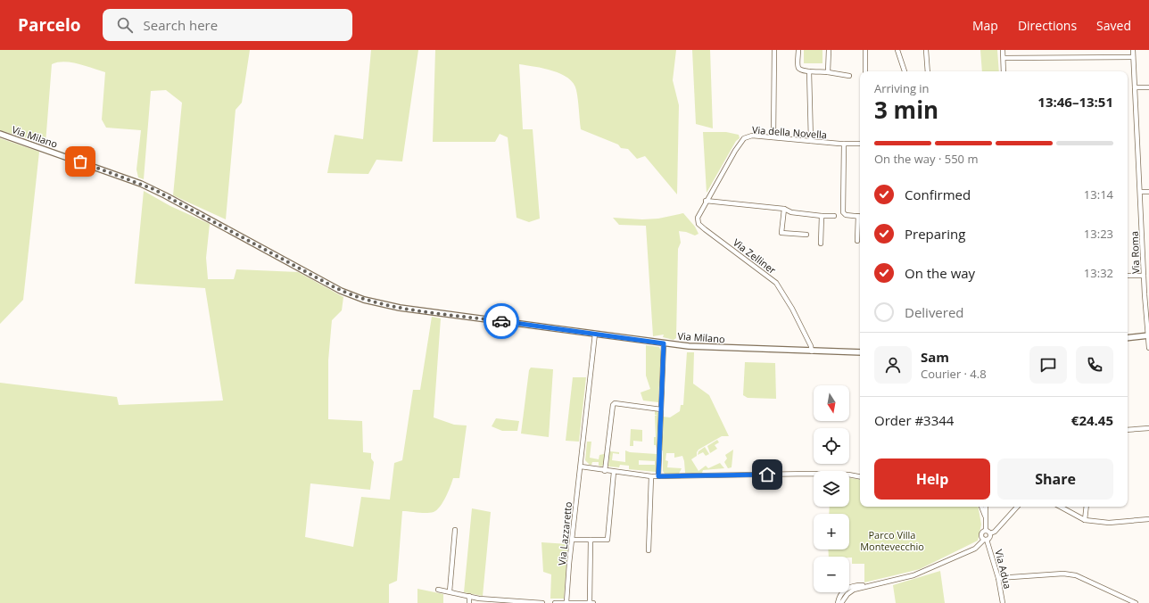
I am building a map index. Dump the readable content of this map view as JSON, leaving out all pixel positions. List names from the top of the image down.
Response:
{
  "streets": {
    "street": [
      "Via della Novella",
      "Via Milano",
      "Via Roma",
      "Via Zelliner",
      "Via Lazzaretto",
      "Via Adua"
    ]
  },
  "crossings": [
    ["Via della Novella", "Via Zelliner"],
    ["Via Milano", "Via Zelliner"],
    ["Via Milano", "Via Lazzaretto"]
  ],
  "parks": ["Parco Villa Montevecchio"],
  "north": "bottom",
  "page": {
    "header": "Parcelo",
    "search": "Search here",
    "nav": ["Map", "Directions", "Saved"],
    "heading": ["3 min", "Arriving in", "13:46–13:51"],
    "panel": [
      "Sam",
      "Courier · 4.8",
      "Order #3344",
      "€24.45"
    ],
    "bar": "On the way · 550 m",
    "list": [
      ["Confirmed", "13:14"],
      ["Preparing", "13:23"],
      ["On the way", "13:32"],
      "Delivered"
    ],
    "map_buttons": ["+", "−"],
    "buttons": ["Help", "Share"]
  }
}
